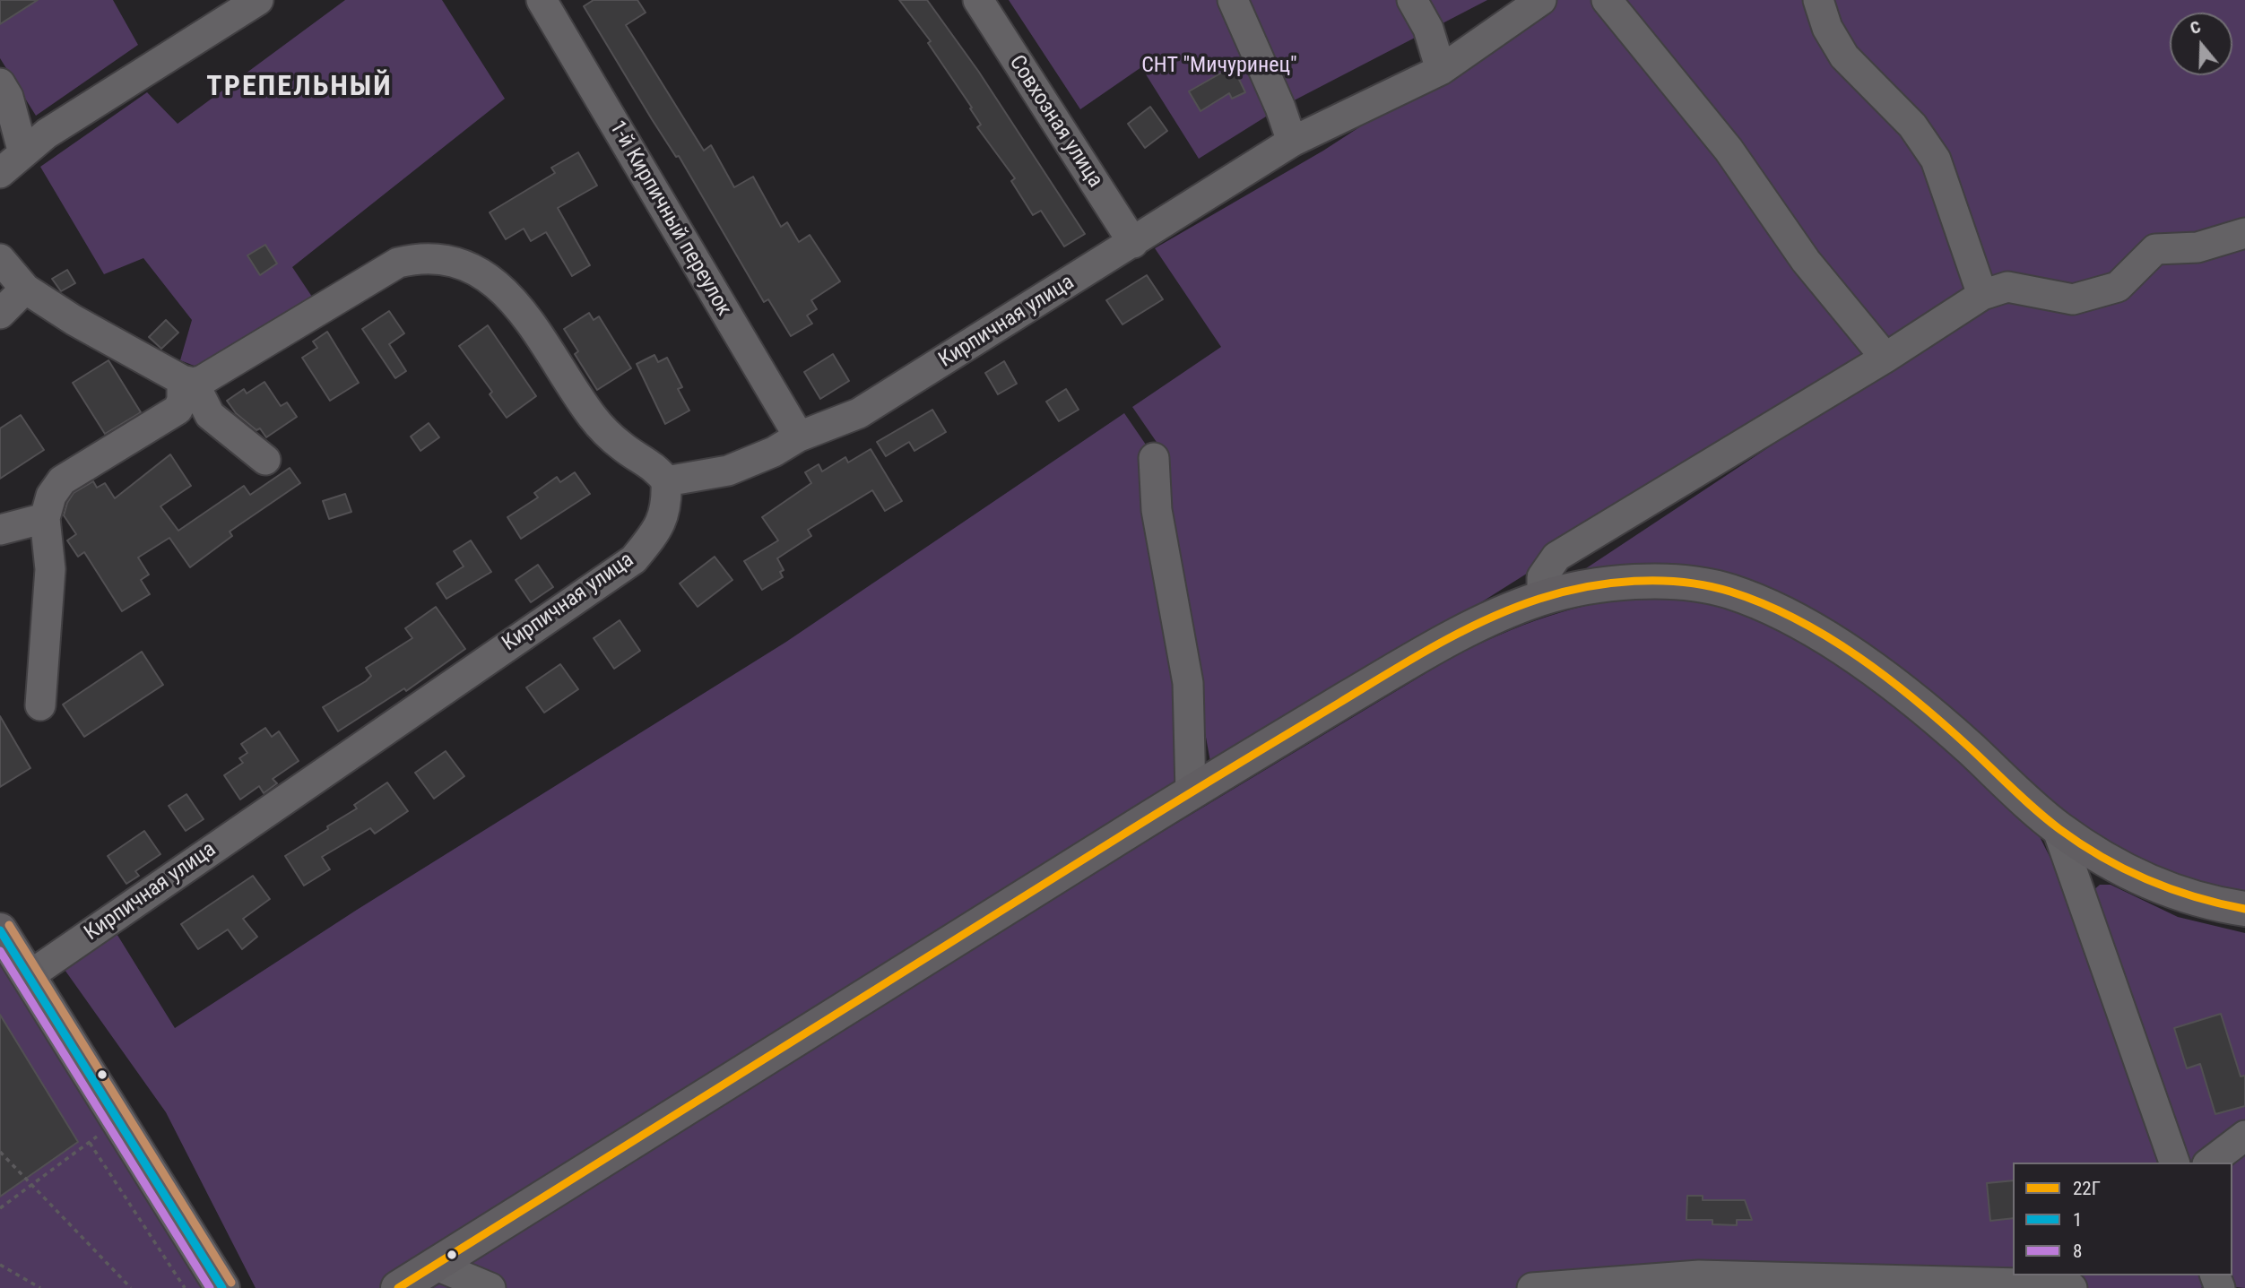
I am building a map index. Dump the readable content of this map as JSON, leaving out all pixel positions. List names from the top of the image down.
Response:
{
  "streets": {
    "street": ["Совхозная улица", "1-й Кирпичный переулок", "Кирпичная улица"]
  },
  "crossings": [
    ["Совхозная улица", "Кирпичная улица"],
    ["1-й Кирпичный переулок", "Кирпичная улица"]
  ],
  "districts": ["ТРЕПЕЛЬНЫЙ"],
  "parks": ["СНТ \"Мичуринец\""],
  "lines": ["transit line 22Г", "transit line 1", "transit line 8"],
  "legend": ["22Г", "1", "8"],
  "north": "top"
}
